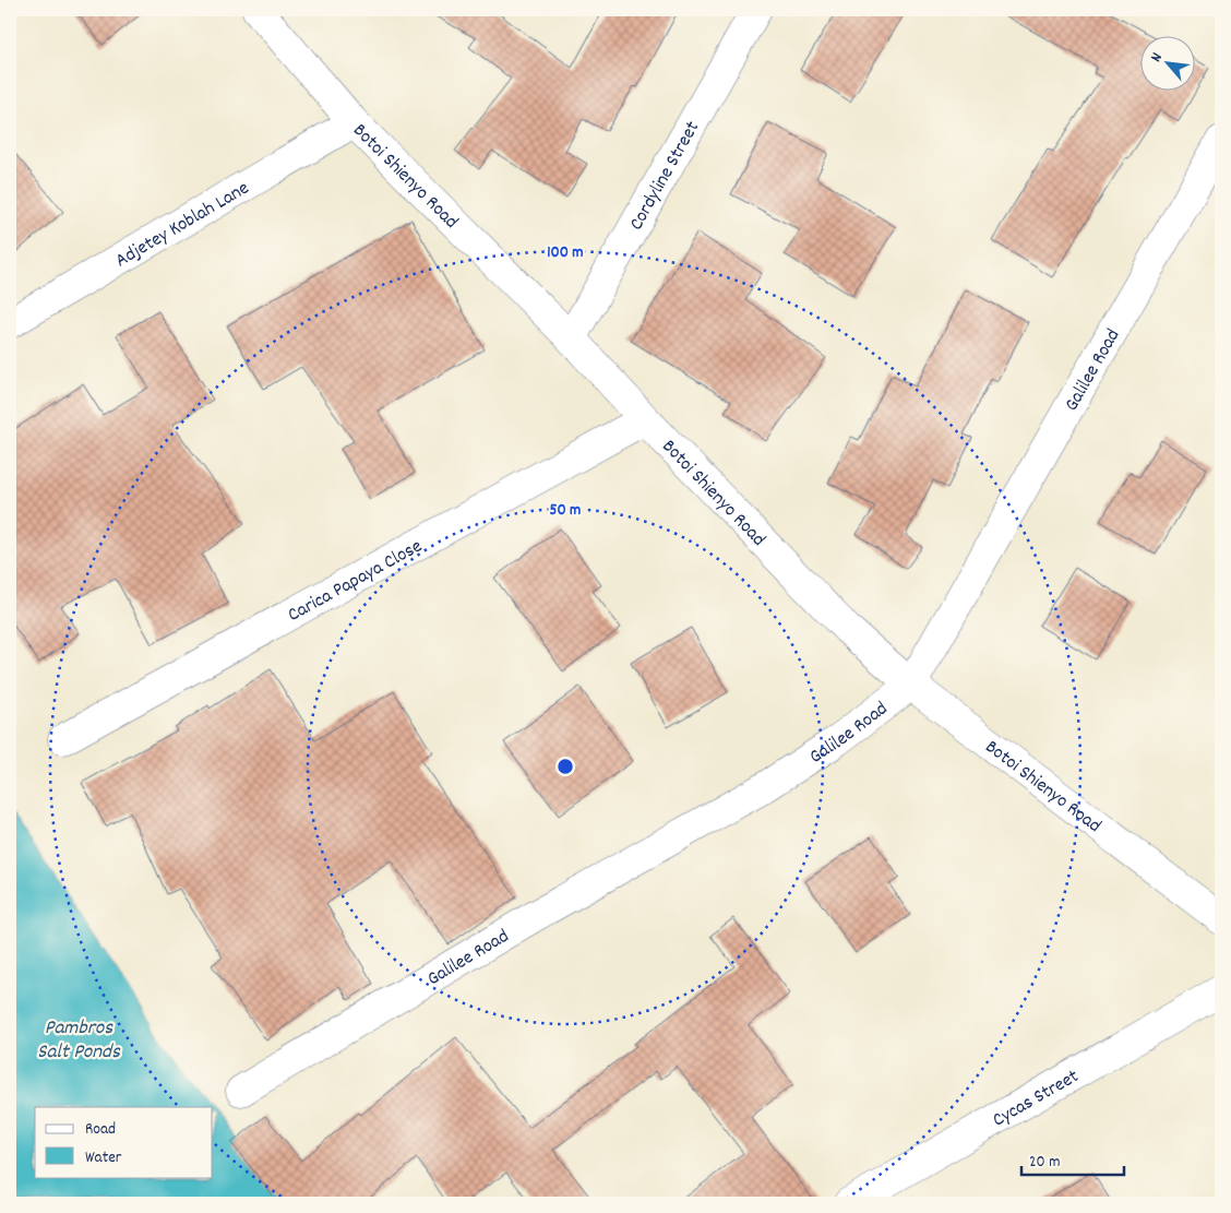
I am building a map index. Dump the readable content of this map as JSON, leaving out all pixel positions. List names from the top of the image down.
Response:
{
  "streets": {
    "street": [
      "Cordyline Street",
      "Botoi Shienyo Road",
      "Adjetey Koblah Lane",
      "Galilee Road",
      "Carica Papaya Close",
      "Cycas Street"
    ]
  },
  "crossings": [
    ["Cordyline Street", "Botoi Shienyo Road"],
    ["Botoi Shienyo Road", "Adjetey Koblah Lane"],
    ["Botoi Shienyo Road", "Galilee Road"],
    ["Botoi Shienyo Road", "Carica Papaya Close"]
  ],
  "water": ["Pambros Salt Ponds"],
  "legend": ["Road", "Water"],
  "scale_bar": "20 m",
  "north": "top left",
  "rings": ["100 m", "50 m"]
}
